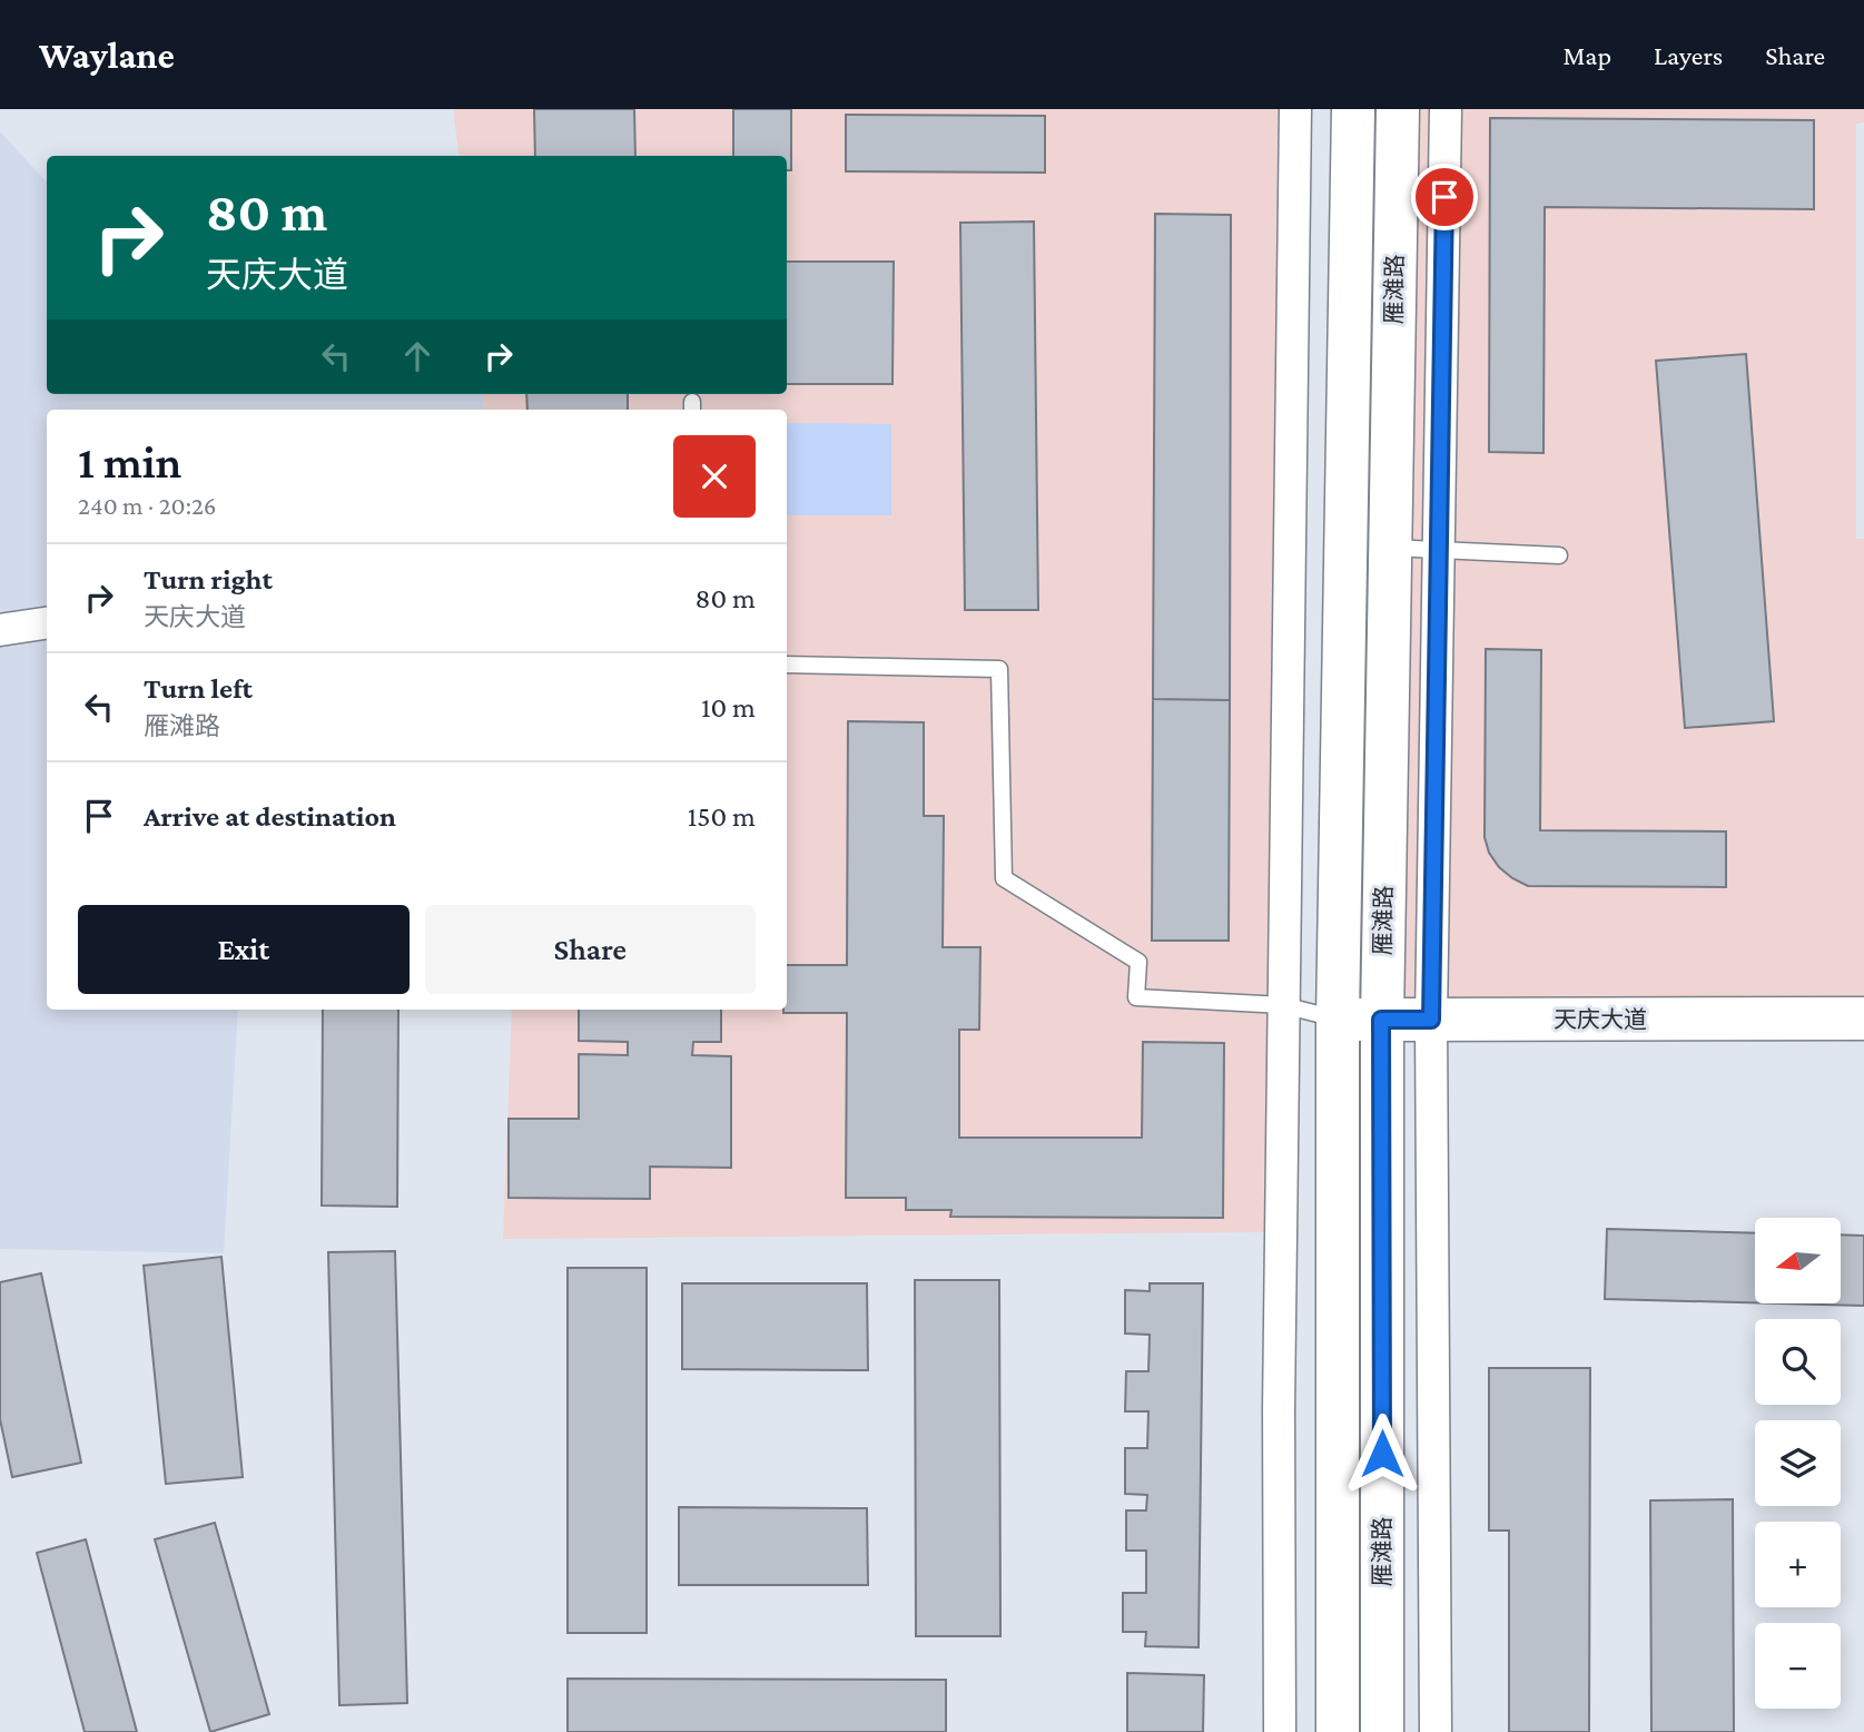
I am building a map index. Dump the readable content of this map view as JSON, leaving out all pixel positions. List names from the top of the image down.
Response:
{
  "streets": {
    "main road": ["雁滩路", "天庆大道"]
  },
  "crossings": [
    ["雁滩路", "天庆大道"]
  ],
  "north": "left",
  "page": {
    "header": "Waylane",
    "nav": ["Map", "Layers", "Share"],
    "turn": ["80 m", "天庆大道"],
    "heading": ["1 min", "240 m · 20:26"],
    "list": [
      {
        "name": "Turn right",
        "note": "天庆大道",
        "value": "80 m"
      },
      {
        "name": "Turn left",
        "note": "雁滩路",
        "value": "10 m"
      },
      {
        "name": "Arrive at destination",
        "value": "150 m"
      }
    ],
    "buttons": ["Exit", "Share"],
    "map_buttons": ["+", "−"]
  }
}
